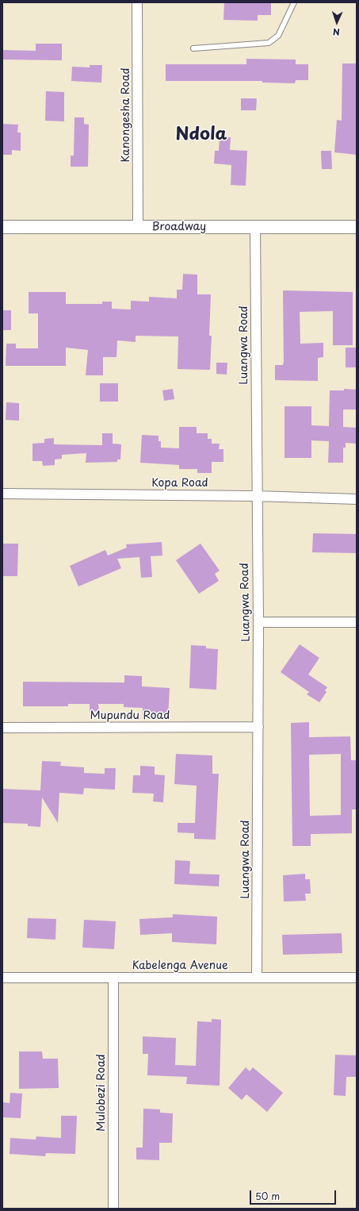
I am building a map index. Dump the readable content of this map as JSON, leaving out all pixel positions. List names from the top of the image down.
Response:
{
  "streets": {
    "main road": ["Broadway"],
    "street": [
      "Kanongesha Road",
      "Luangwa Road",
      "Kopa Road",
      "Mupundu Road",
      "Kabelenga Avenue",
      "Mulobezi Road"
    ]
  },
  "crossings": [
    ["Kanongesha Road", "Broadway"],
    ["Broadway", "Luangwa Road"],
    ["Luangwa Road", "Kopa Road"],
    ["Luangwa Road", "Mupundu Road"],
    ["Luangwa Road", "Kabelenga Avenue"],
    ["Kabelenga Avenue", "Mulobezi Road"]
  ],
  "districts": ["Ndola"],
  "scale_bar": "50 m",
  "north": "bottom"
}
